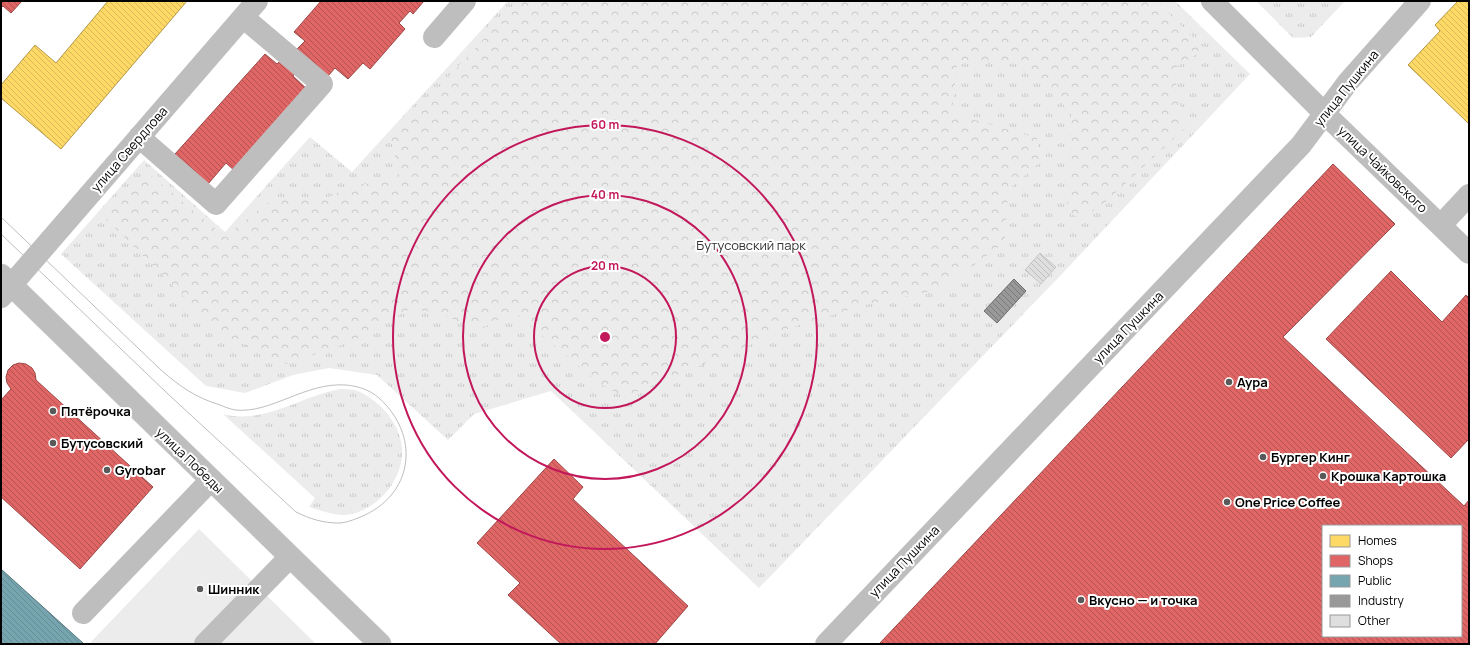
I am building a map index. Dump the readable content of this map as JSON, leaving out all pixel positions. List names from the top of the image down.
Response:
{
  "streets": {
    "street": [
      "улица Пушкина",
      "улица Свердлова",
      "улица Чайковского",
      "улица Победы"
    ]
  },
  "crossings": [
    ["улица Пушкина", "улица Чайковского"],
    ["улица Свердлова", "улица Победы"]
  ],
  "parks": ["Бутусовский парк"],
  "places": [
    "Аура",
    "Пятёрочка",
    "Бутусовский",
    "Бургер Кинг",
    "Gyrobar",
    "Крошка Картошка",
    "One Price Coffee",
    "Шинник",
    "Вкусно — и точка"
  ],
  "legend": [
    "Homes",
    "Shops",
    "Public",
    "Industry",
    "Other"
  ],
  "rings": ["60 m", "40 m", "20 m"]
}
